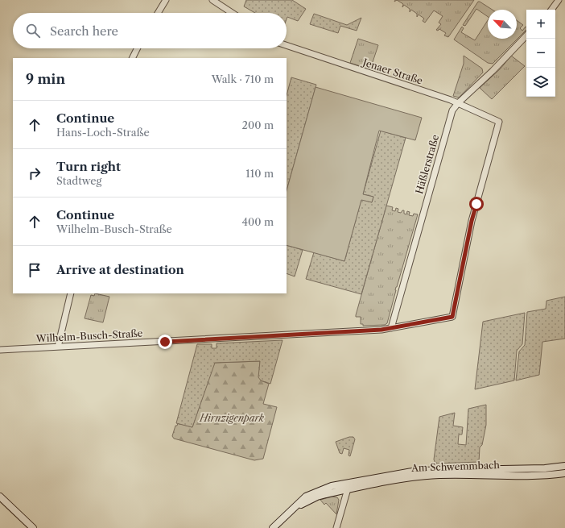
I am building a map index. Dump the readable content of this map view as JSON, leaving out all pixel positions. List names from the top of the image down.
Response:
{
  "streets": {
    "main road": ["Am Schwemmbach"],
    "street": ["Jenaer Straße", "Häßlerstraße", "Wilhelm-Busch-Straße"]
  },
  "crossings": [
    ["Jenaer Straße", "Häßlerstraße"],
    ["Jenaer Straße", "Wilhelm-Busch-Straße"],
    ["Häßlerstraße", "Wilhelm-Busch-Straße"]
  ],
  "parks": ["Hirnzigenpark"],
  "north": "top left",
  "page": {
    "map_buttons": ["+", "−"],
    "search": "Search here",
    "heading": ["9 min", "Walk · 710 m"],
    "list": [
      ["Continue", "Hans-Loch-Straße", "200 m"],
      ["Turn right", "Stadtweg", "110 m"],
      ["Continue", "Wilhelm-Busch-Straße", "400 m"],
      "Arrive at destination"
    ]
  }
}
